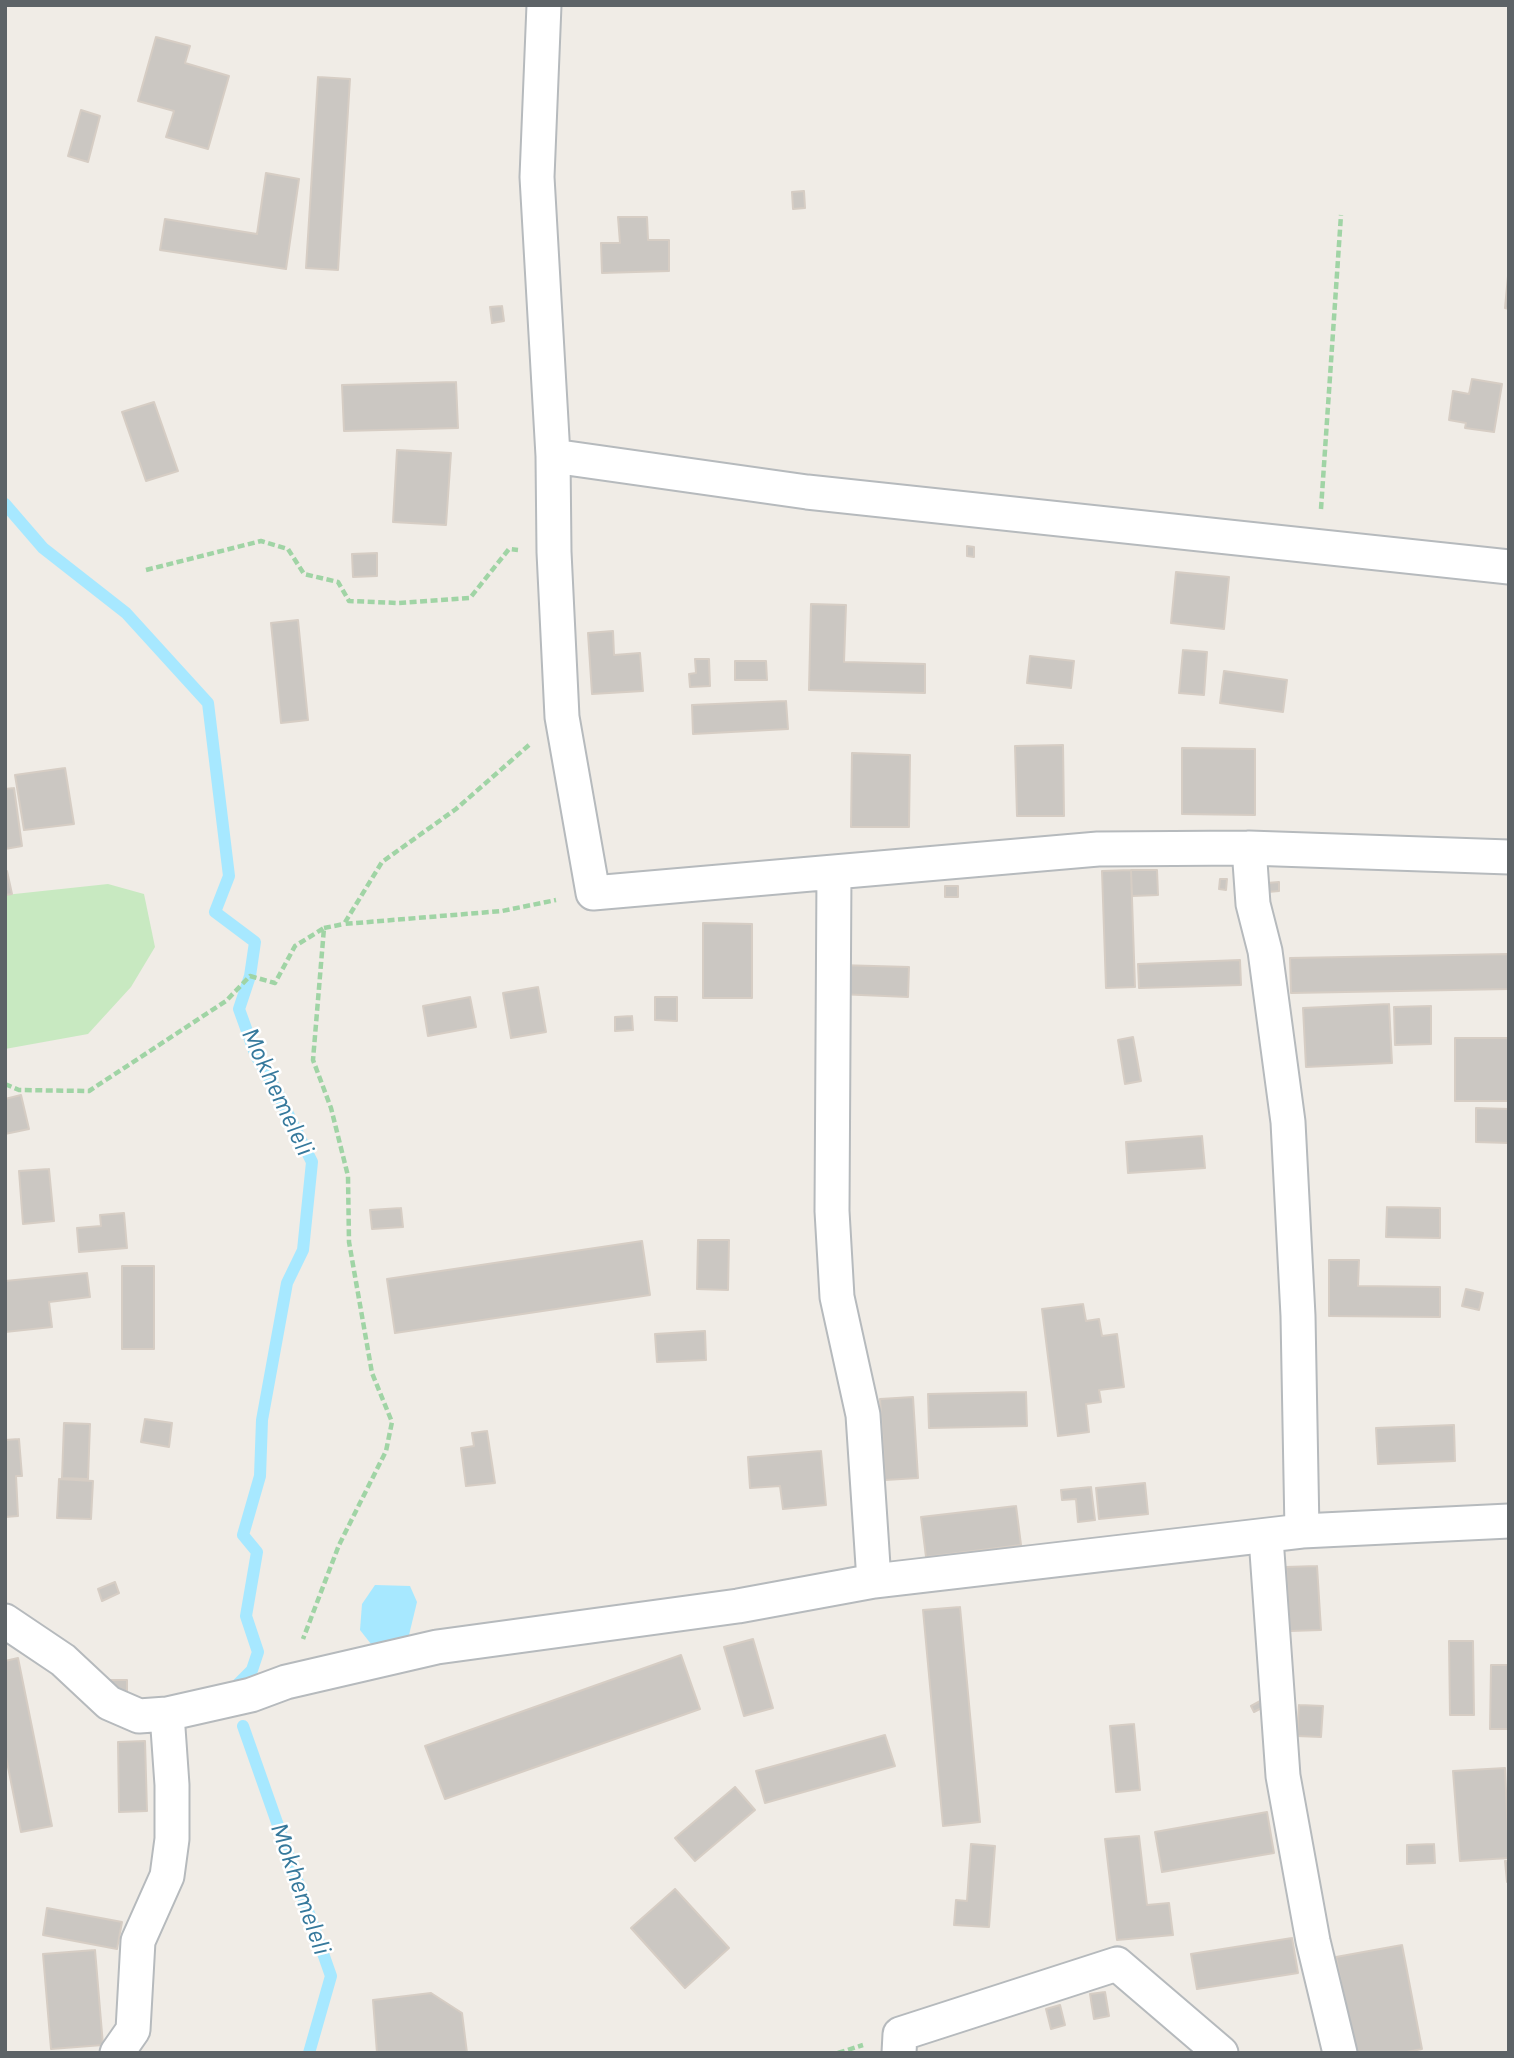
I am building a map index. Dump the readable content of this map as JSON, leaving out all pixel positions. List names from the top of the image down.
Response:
{
  "water": ["Mokhemeleli"]
}
